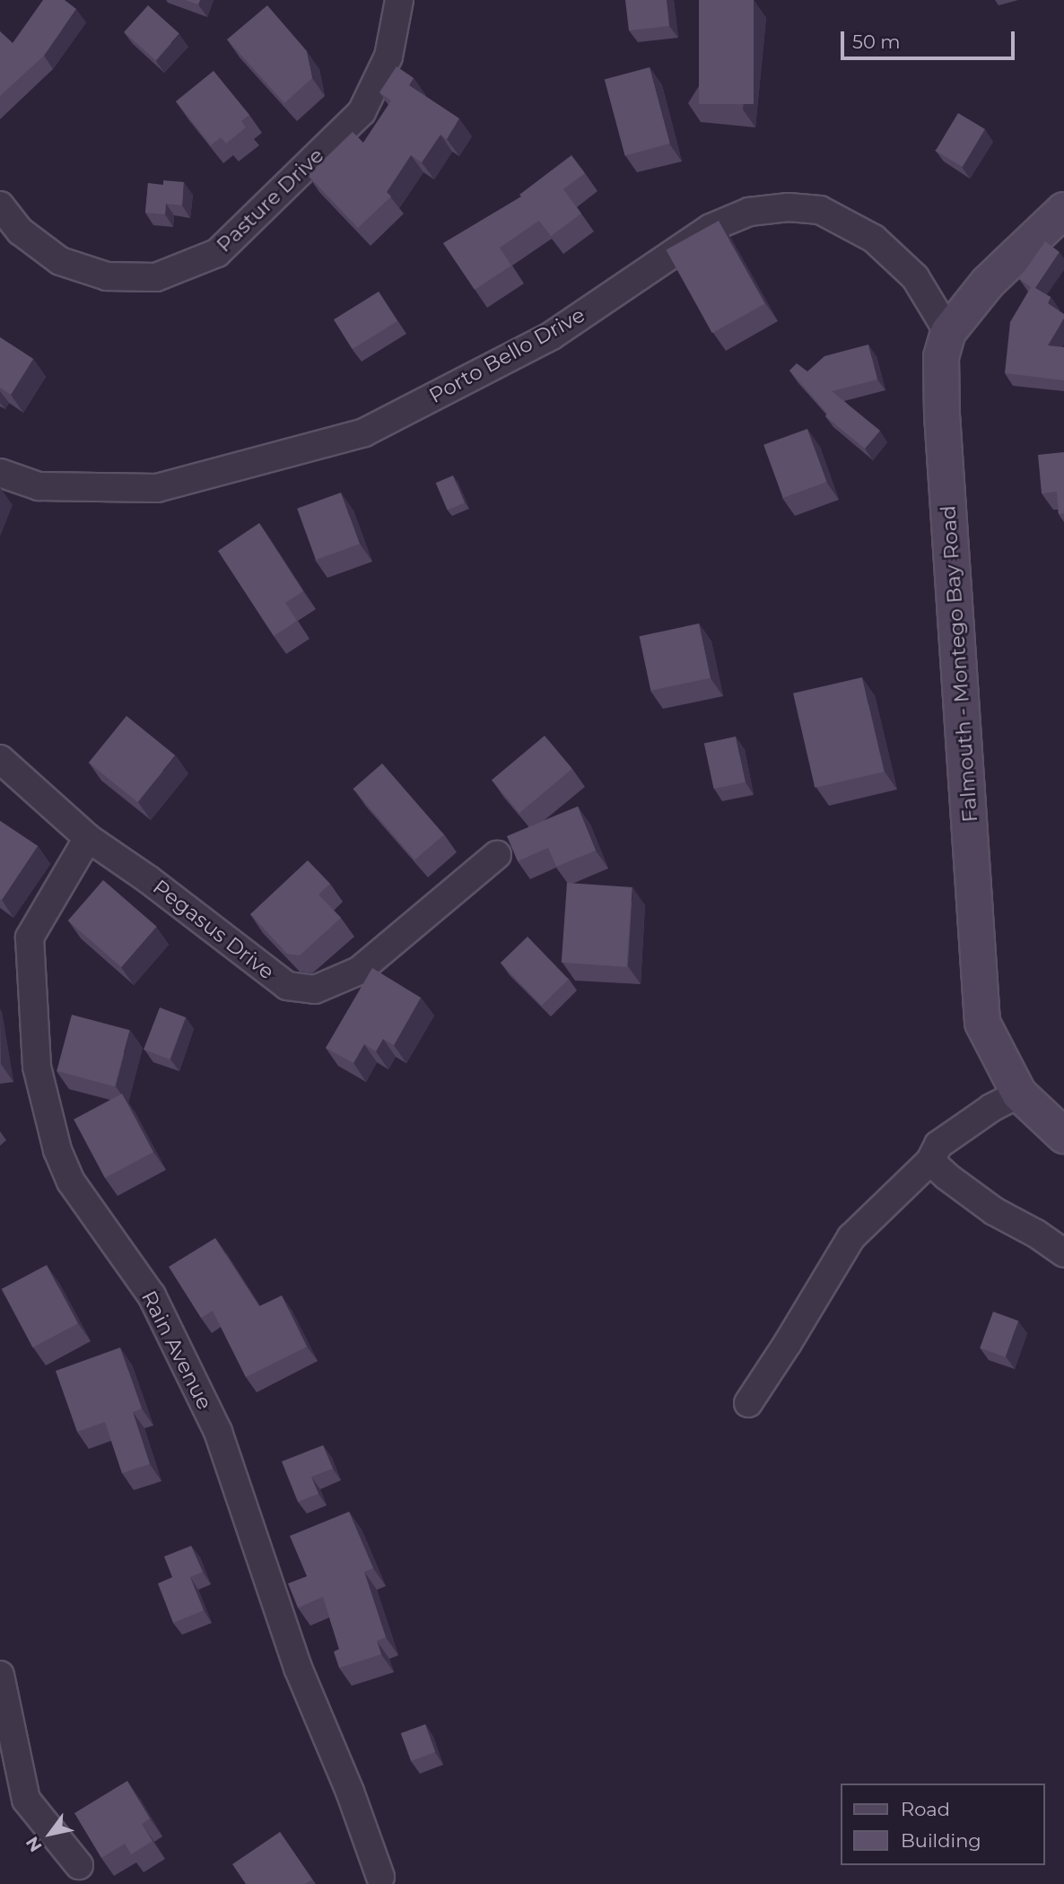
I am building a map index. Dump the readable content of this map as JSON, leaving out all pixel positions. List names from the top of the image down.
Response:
{
  "streets": {
    "main road": ["Falmouth - Montego Bay Road"],
    "street": [
      "Pasture Drive",
      "Porto Bello Drive",
      "Pegasus Drive",
      "Rain Avenue"
    ]
  },
  "crossings": [
    ["Porto Bello Drive", "Falmouth - Montego Bay Road"],
    ["Pegasus Drive", "Rain Avenue"]
  ],
  "legend": ["Road", "Building"],
  "scale_bar": "50 m",
  "north": "bottom left"
}
